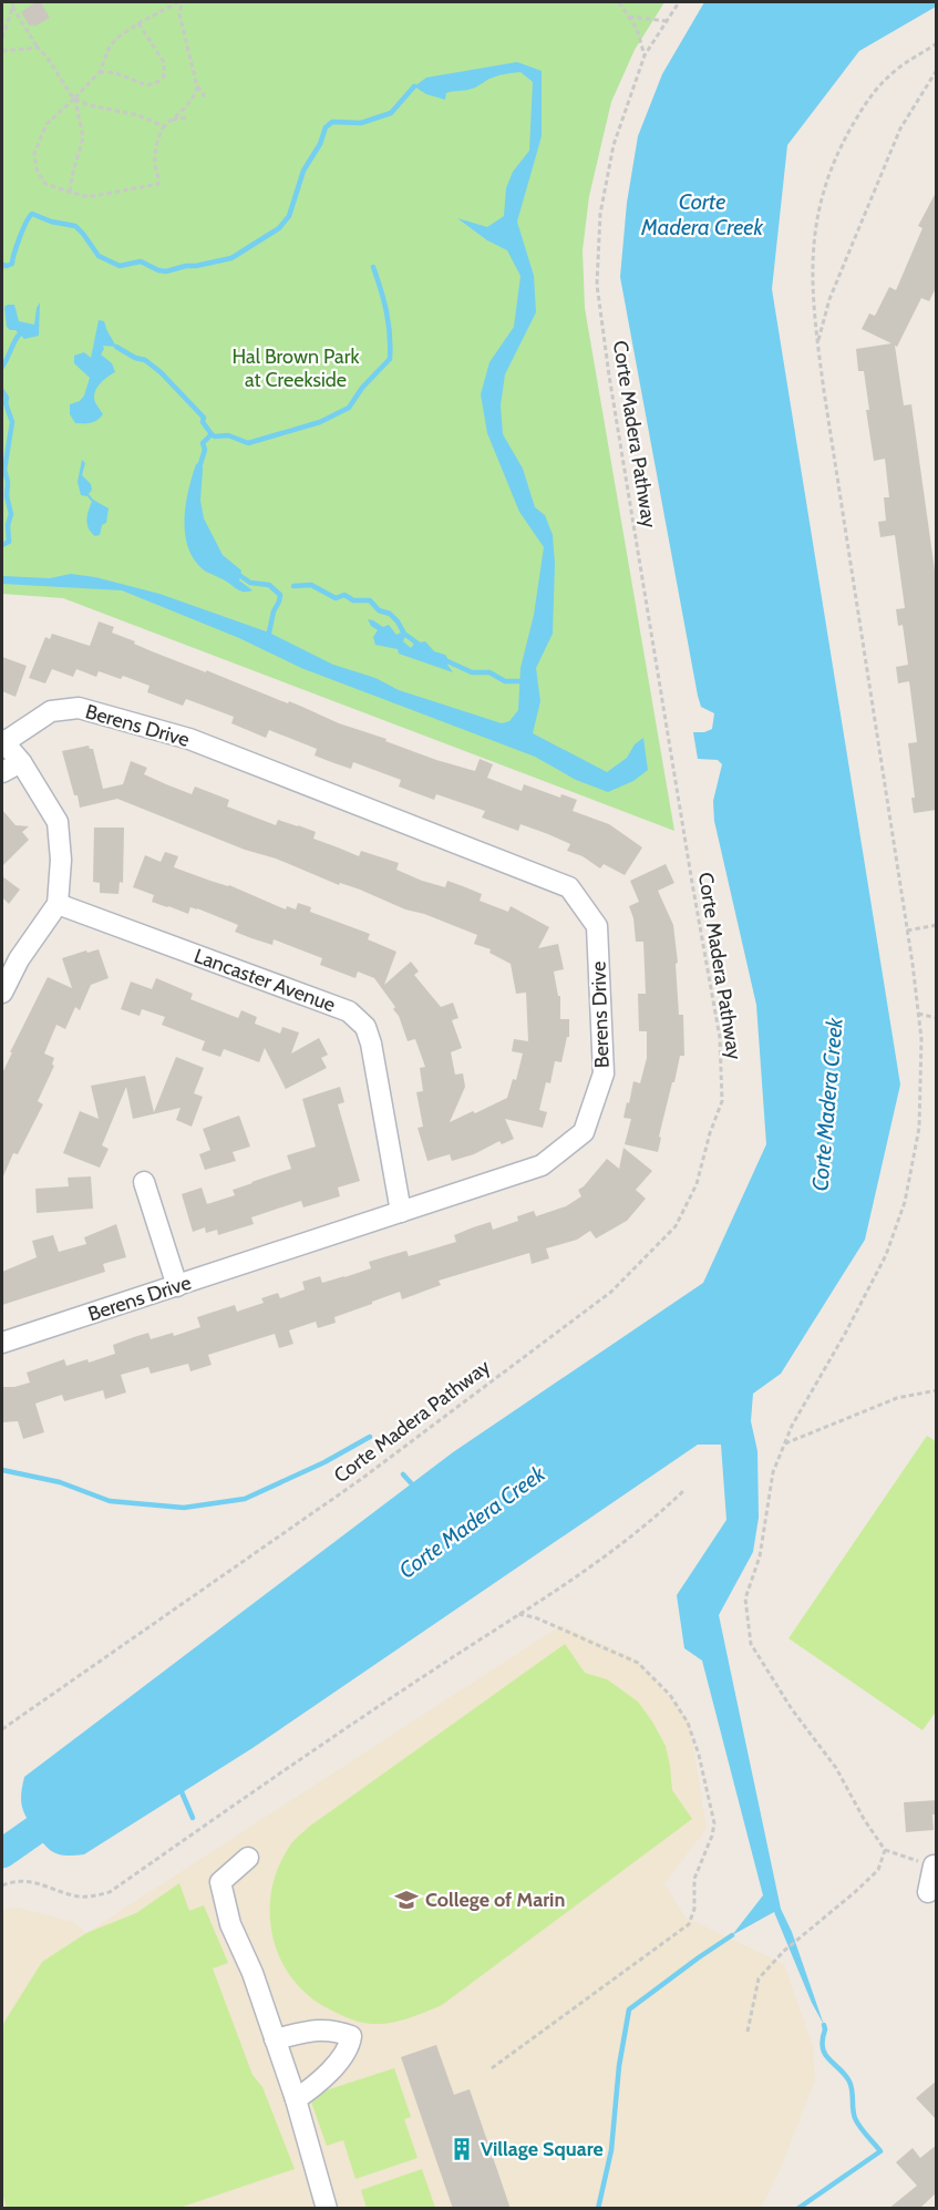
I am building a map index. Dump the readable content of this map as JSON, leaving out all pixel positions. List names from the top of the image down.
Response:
{
  "streets": {
    "street": ["Berens Drive", "Lancaster Avenue"],
    "path": ["Corte Madera Pathway"]
  },
  "crossings": [
    ["Berens Drive", "Lancaster Avenue"]
  ],
  "water": ["Corte Madera Creek"],
  "parks": ["Hal Brown Park at Creekside"],
  "places": {
    "school or university": ["College of Marin"],
    "building": ["Village Square"]
  }
}
